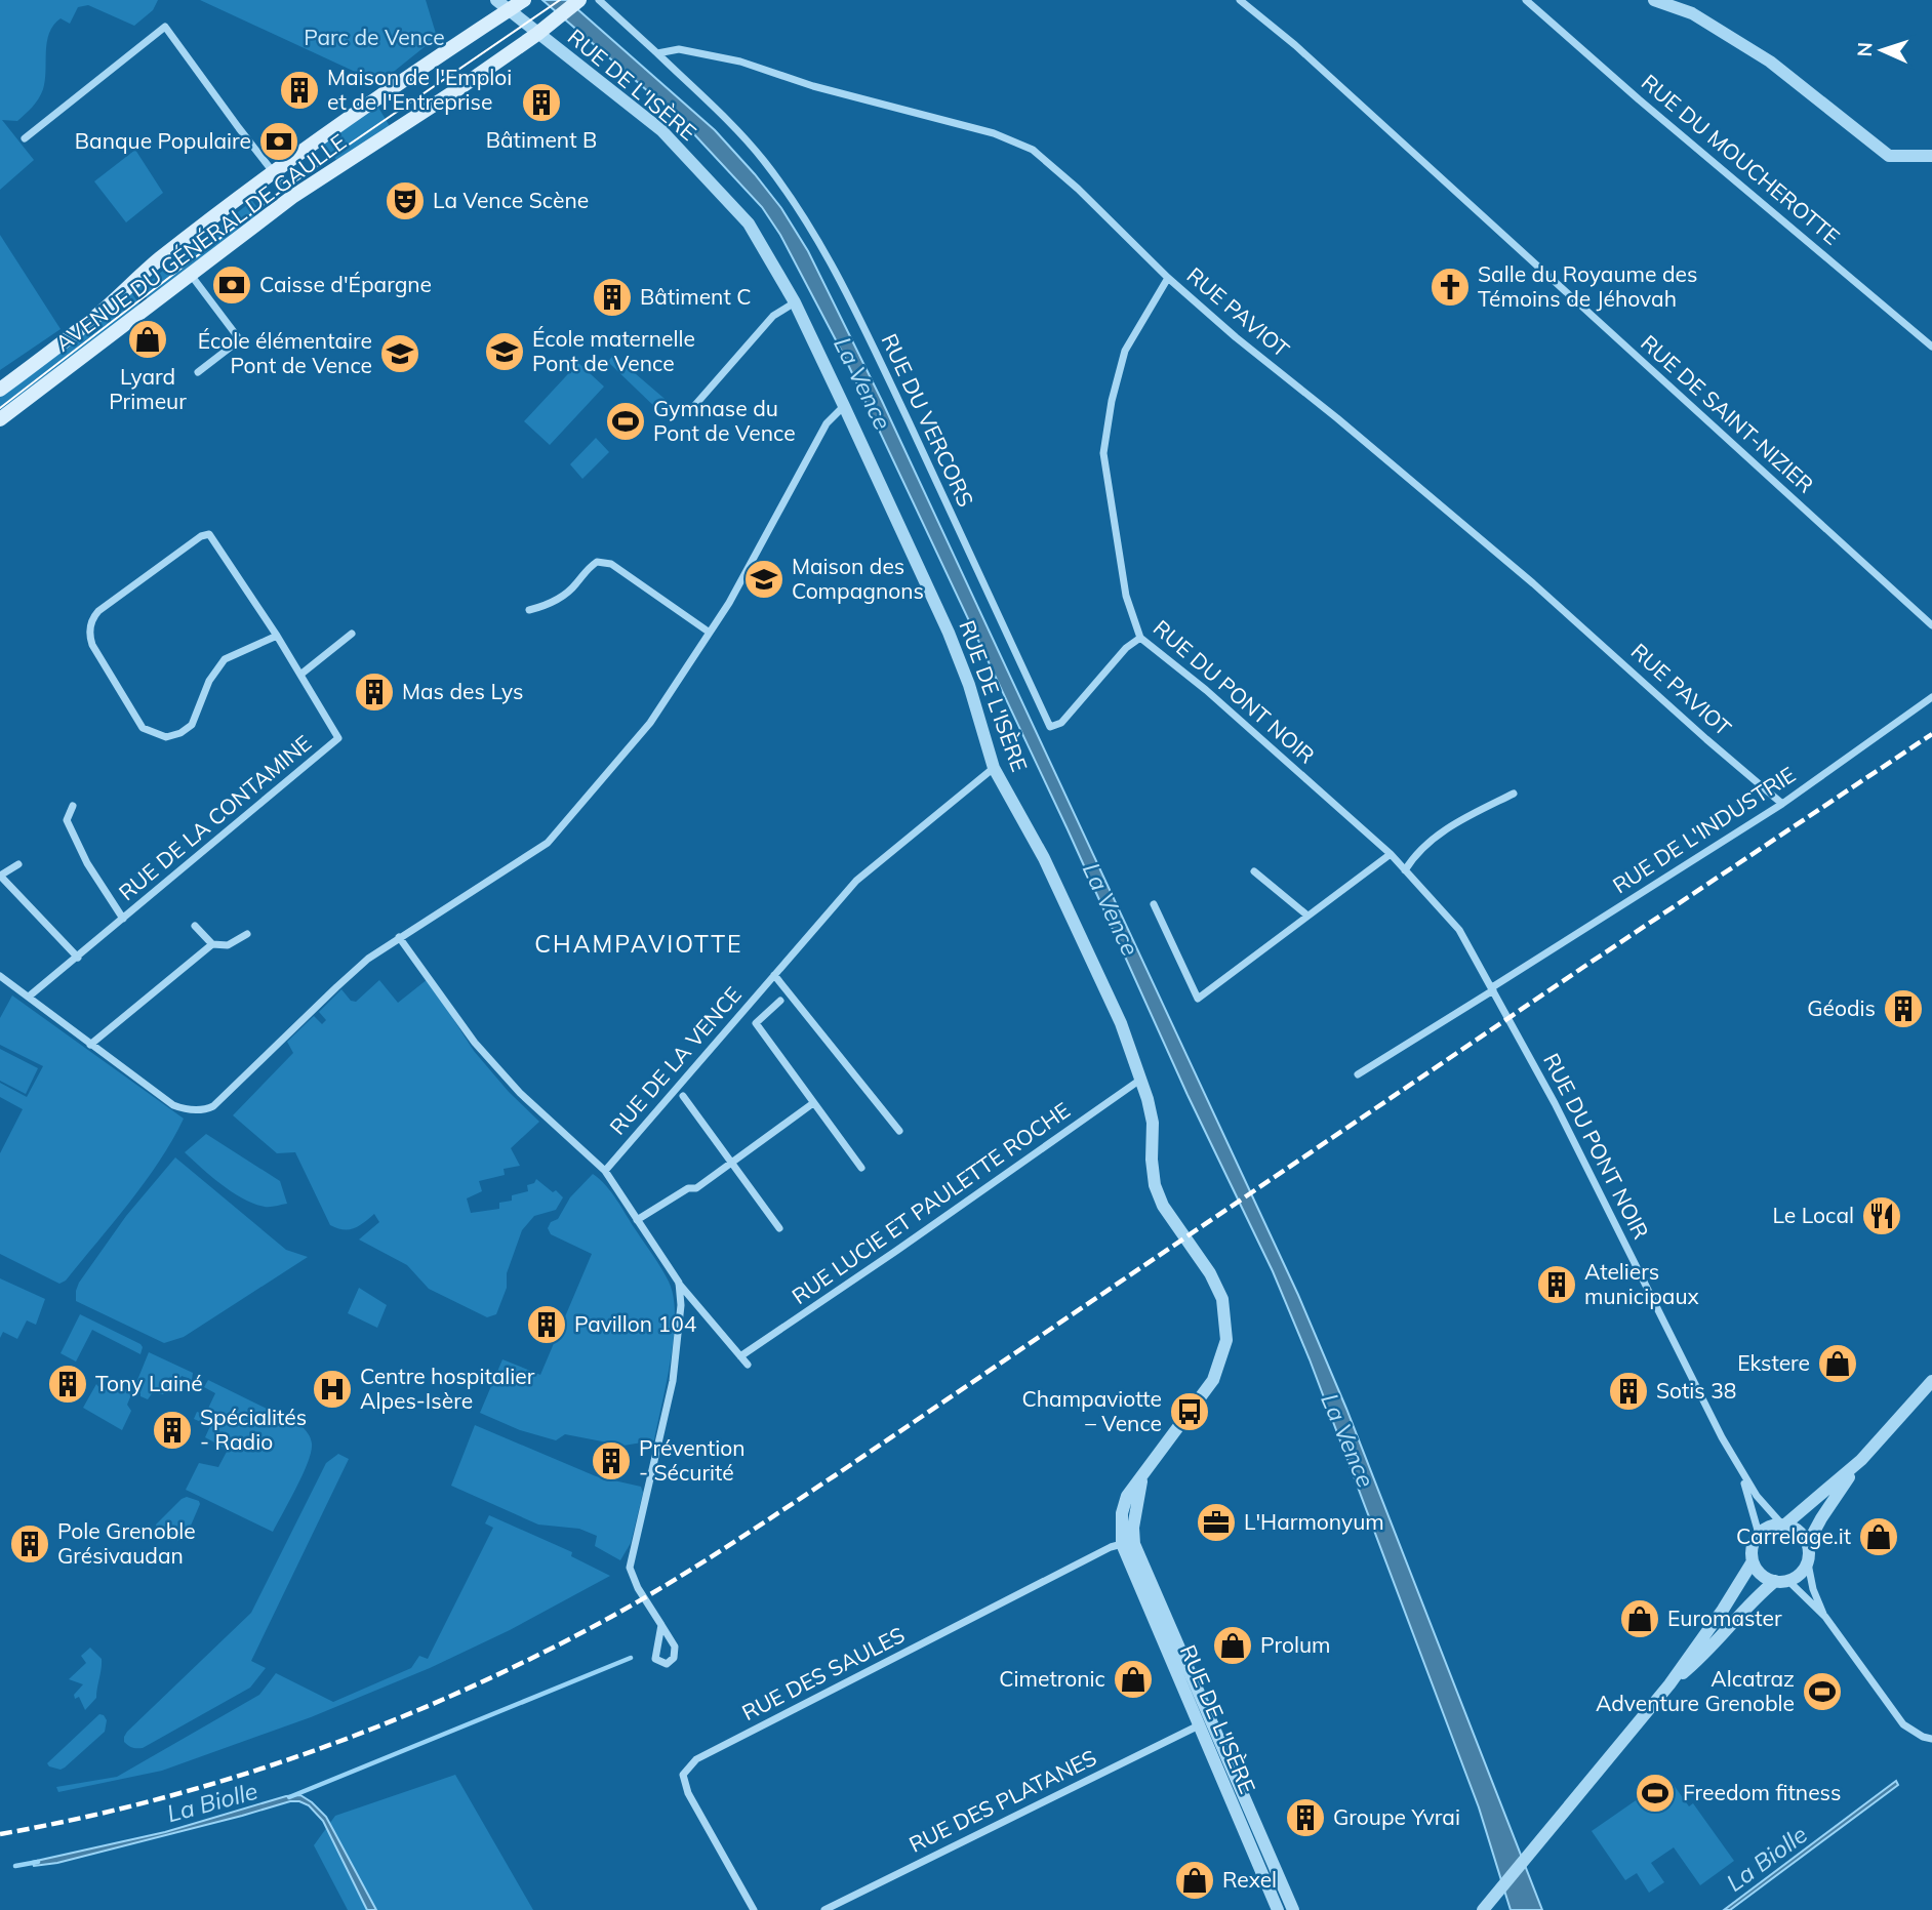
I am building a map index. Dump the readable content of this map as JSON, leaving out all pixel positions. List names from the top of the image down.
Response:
{
  "streets": {
    "main road": ["AVENUE DU GÉNÉRAL DE GAULLE"],
    "street": [
      "RUE DE L'ISÈRE",
      "RUE DU MOUCHEROTTE",
      "RUE PAVIOT",
      "RUE DE SAINT-NIZIER",
      "RUE DU VERCORS",
      "RUE DU PONT NOIR",
      "RUE DE LA CONTAMINE",
      "RUE DE L'INDUSTRIE",
      "RUE DE LA VENCE",
      "RUE LUCIE ET PAULETTE ROCHE",
      "RUE DES SAULES",
      "RUE DES PLATANES"
    ]
  },
  "crossings": [
    ["RUE DE L'ISÈRE", "AVENUE DU GÉNÉRAL DE GAULLE"],
    ["RUE DE L'ISÈRE", "RUE DE LA VENCE"],
    ["RUE DE L'ISÈRE", "RUE LUCIE ET PAULETTE ROCHE"],
    ["RUE DE L'ISÈRE", "RUE DES SAULES"],
    ["RUE DE L'ISÈRE", "RUE DES PLATANES"],
    ["RUE PAVIOT", "RUE DU VERCORS"],
    ["RUE PAVIOT", "RUE DU PONT NOIR"],
    ["RUE PAVIOT", "RUE DE L'INDUSTRIE"],
    ["RUE DU VERCORS", "RUE DU PONT NOIR"],
    ["RUE DU PONT NOIR", "RUE DE L'INDUSTRIE"]
  ],
  "districts": ["CHAMPAVIOTTE"],
  "water": ["La Vence", "La Biolle"],
  "parks": ["Parc de Vence"],
  "places": {
    "building": [
      "Maison de l'Emploi et de l'Entreprise",
      "Bâtiment B",
      "Bâtiment C",
      "Mas des Lys",
      "Géodis",
      "Ateliers municipaux",
      "Pavillon 104",
      "Tony Lainé",
      "Sotis 38",
      "Spécialités - Radio",
      "Prévention - Sécurité",
      "Pole Grenoble Grésivaudan",
      "Groupe Yvrai"
    ],
    "bank": ["Banque Populaire", "Caisse d'Épargne"],
    "theatre": ["La Vence Scène"],
    "church": ["Salle du Royaume des Témoins de Jéhovah"],
    "shop": [
      "Lyard Primeur",
      "Ekstere",
      "Carrelage.it",
      "Euromaster",
      "Prolum",
      "Cimetronic",
      "Rexel"
    ],
    "school or university": ["École maternelle Pont de Vence", "École élémentaire Pont de Vence", "Maison des Compagnons"],
    "sports": ["Gymnase du Pont de Vence", "Alcatraz Adventure Grenoble", "Freedom fitness"],
    "restaurant": ["Le Local"],
    "hospital": ["Centre hospitalier Alpes-Isère"],
    "bus stop": ["Champaviotte – Vence"],
    "office": ["L'Harmonyum"]
  },
  "north": "left"
}
